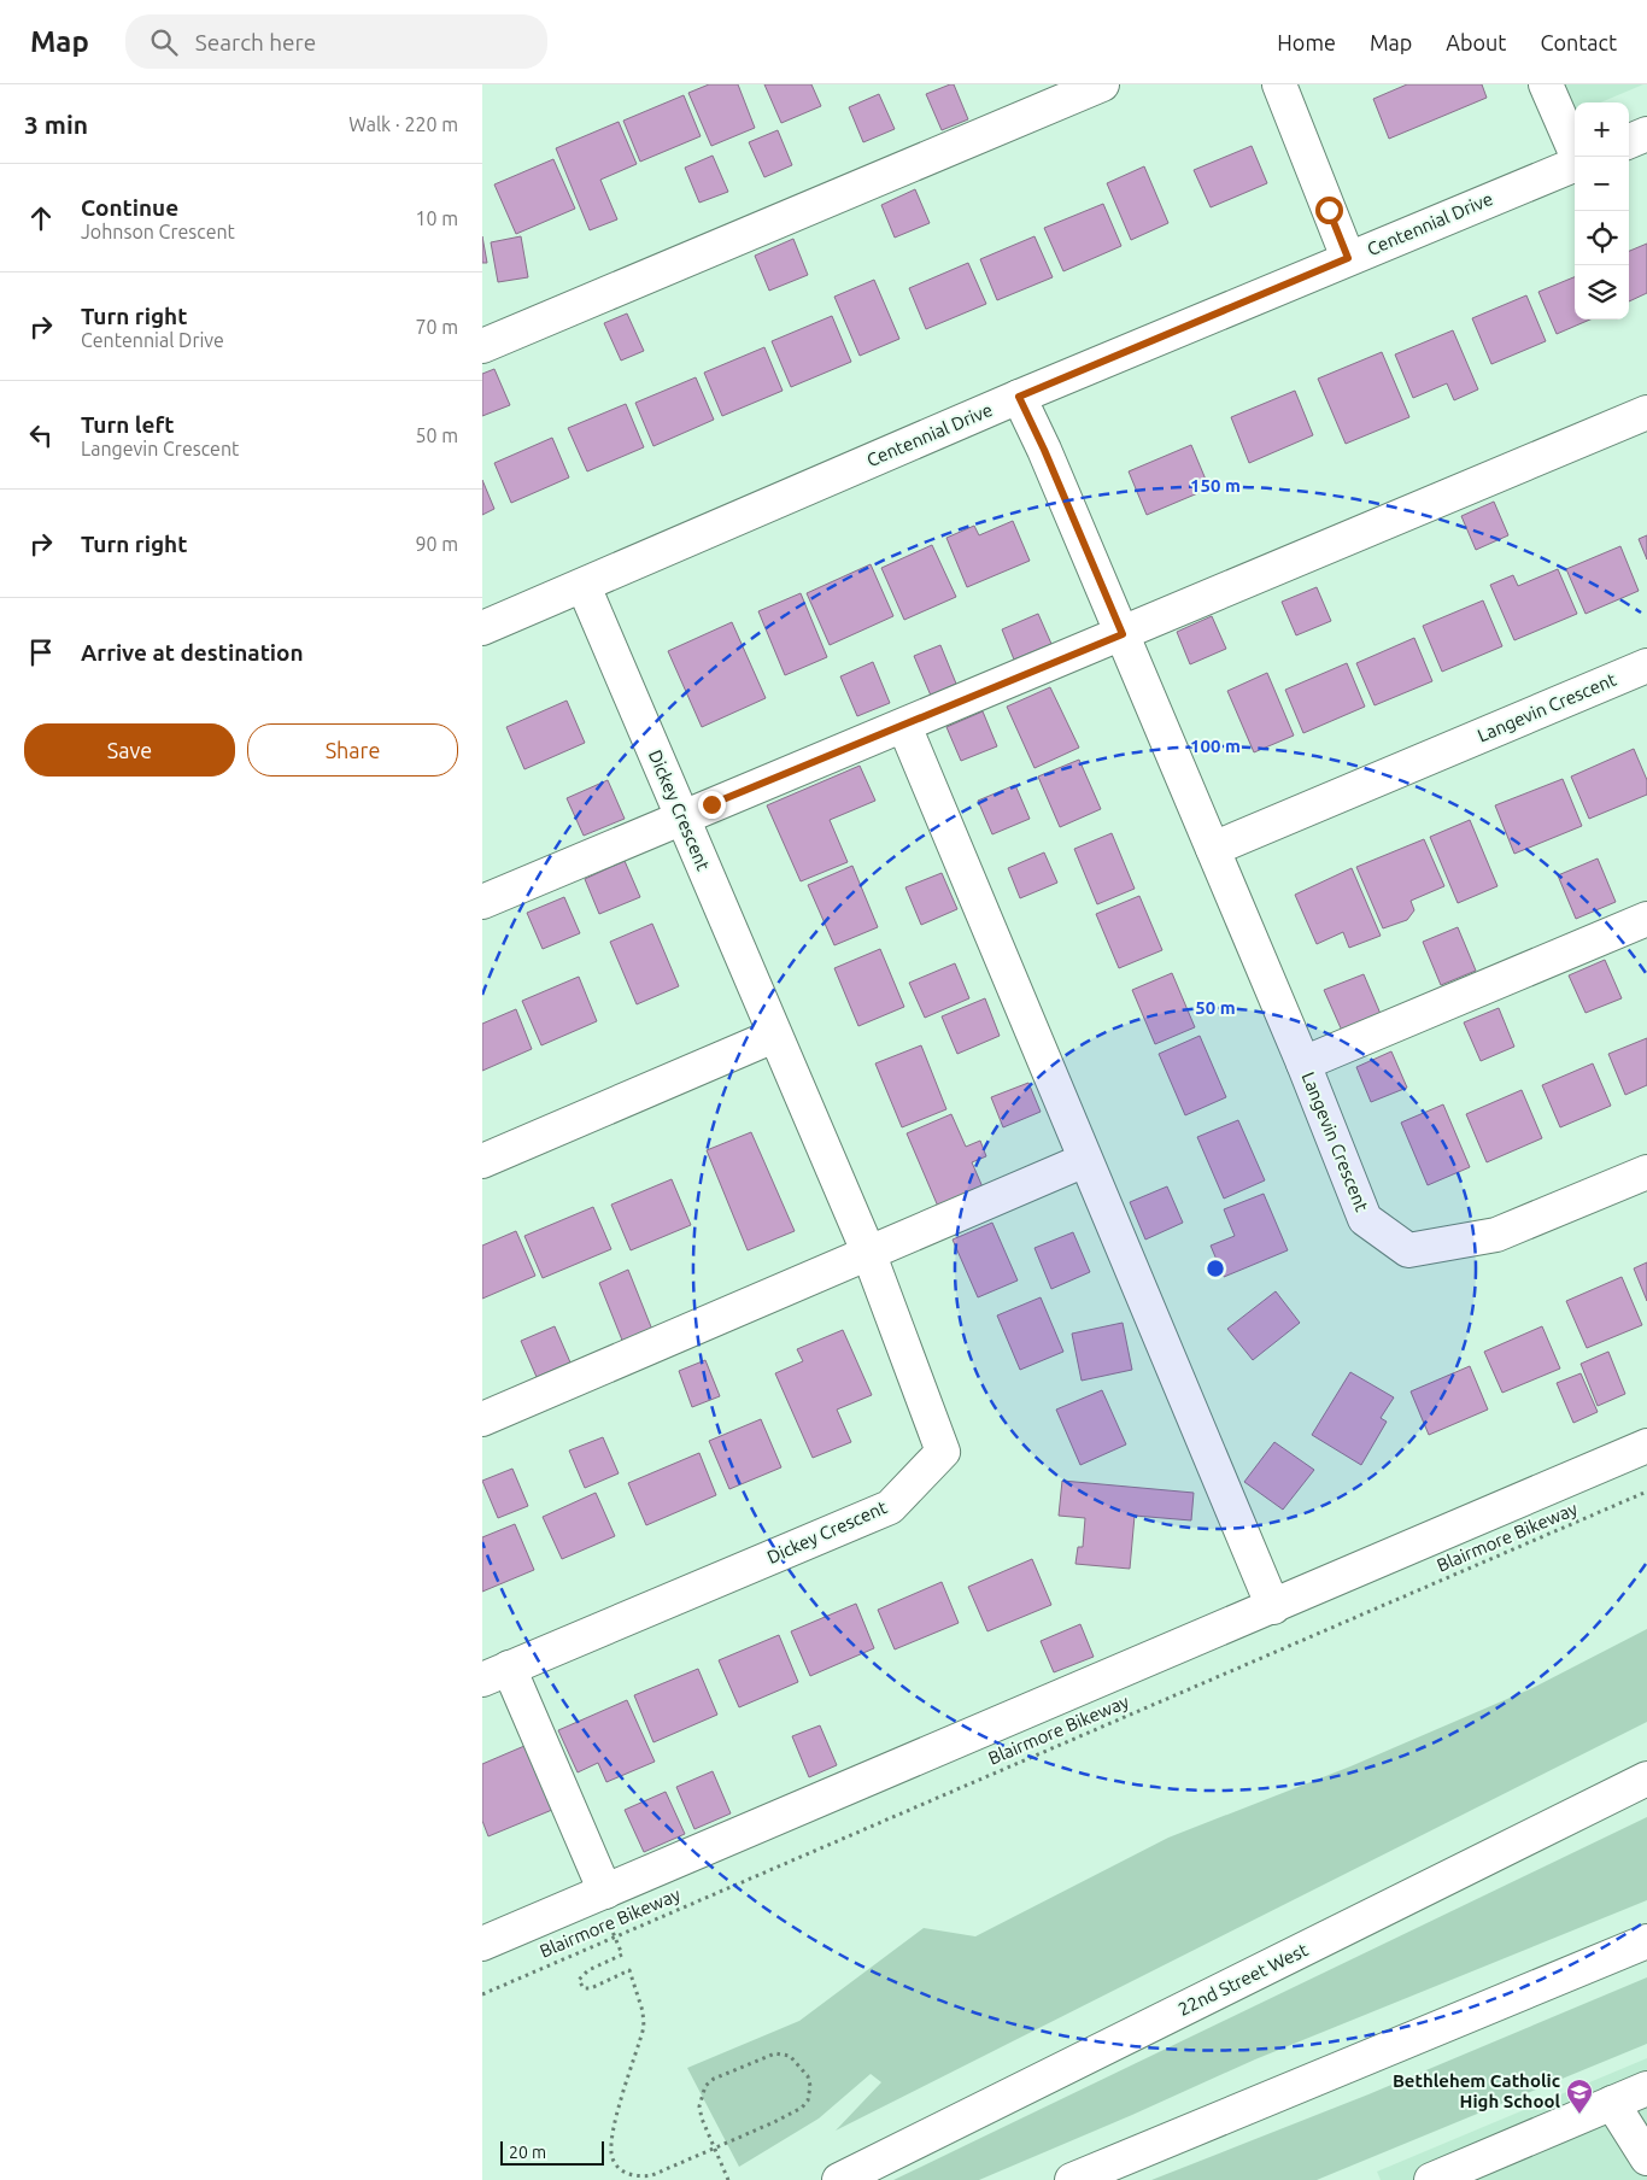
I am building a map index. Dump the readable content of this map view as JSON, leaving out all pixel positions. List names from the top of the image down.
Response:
{
  "streets": {
    "main road": [
      "Centennial Drive",
      "Langevin Crescent",
      "Dickey Crescent",
      "22nd Street West"
    ],
    "path": ["Blairmore Bikeway"]
  },
  "crossings": [
    ["Centennial Drive", "Langevin Crescent"],
    ["Centennial Drive", "Dickey Crescent"]
  ],
  "places": {
    "school or university": ["Bethlehem Catholic High School"]
  },
  "scale_bar": "20 m",
  "page": {
    "header": "Map",
    "search": "Search here",
    "nav": [
      "Home",
      "Map",
      "About",
      "Contact"
    ],
    "heading": ["3 min", "Walk · 220 m"],
    "map_buttons": ["+", "−"],
    "list": [
      ["Continue", "Johnson Crescent", "10 m"],
      ["Turn right", "Centennial Drive", "70 m"],
      ["Turn left", "Langevin Crescent", "50 m"],
      ["Turn right", "90 m"],
      "Arrive at destination"
    ],
    "buttons": ["Save", "Share"],
    "scale": "20 m"
  },
  "rings": ["150 m", "100 m", "50 m"]
}
